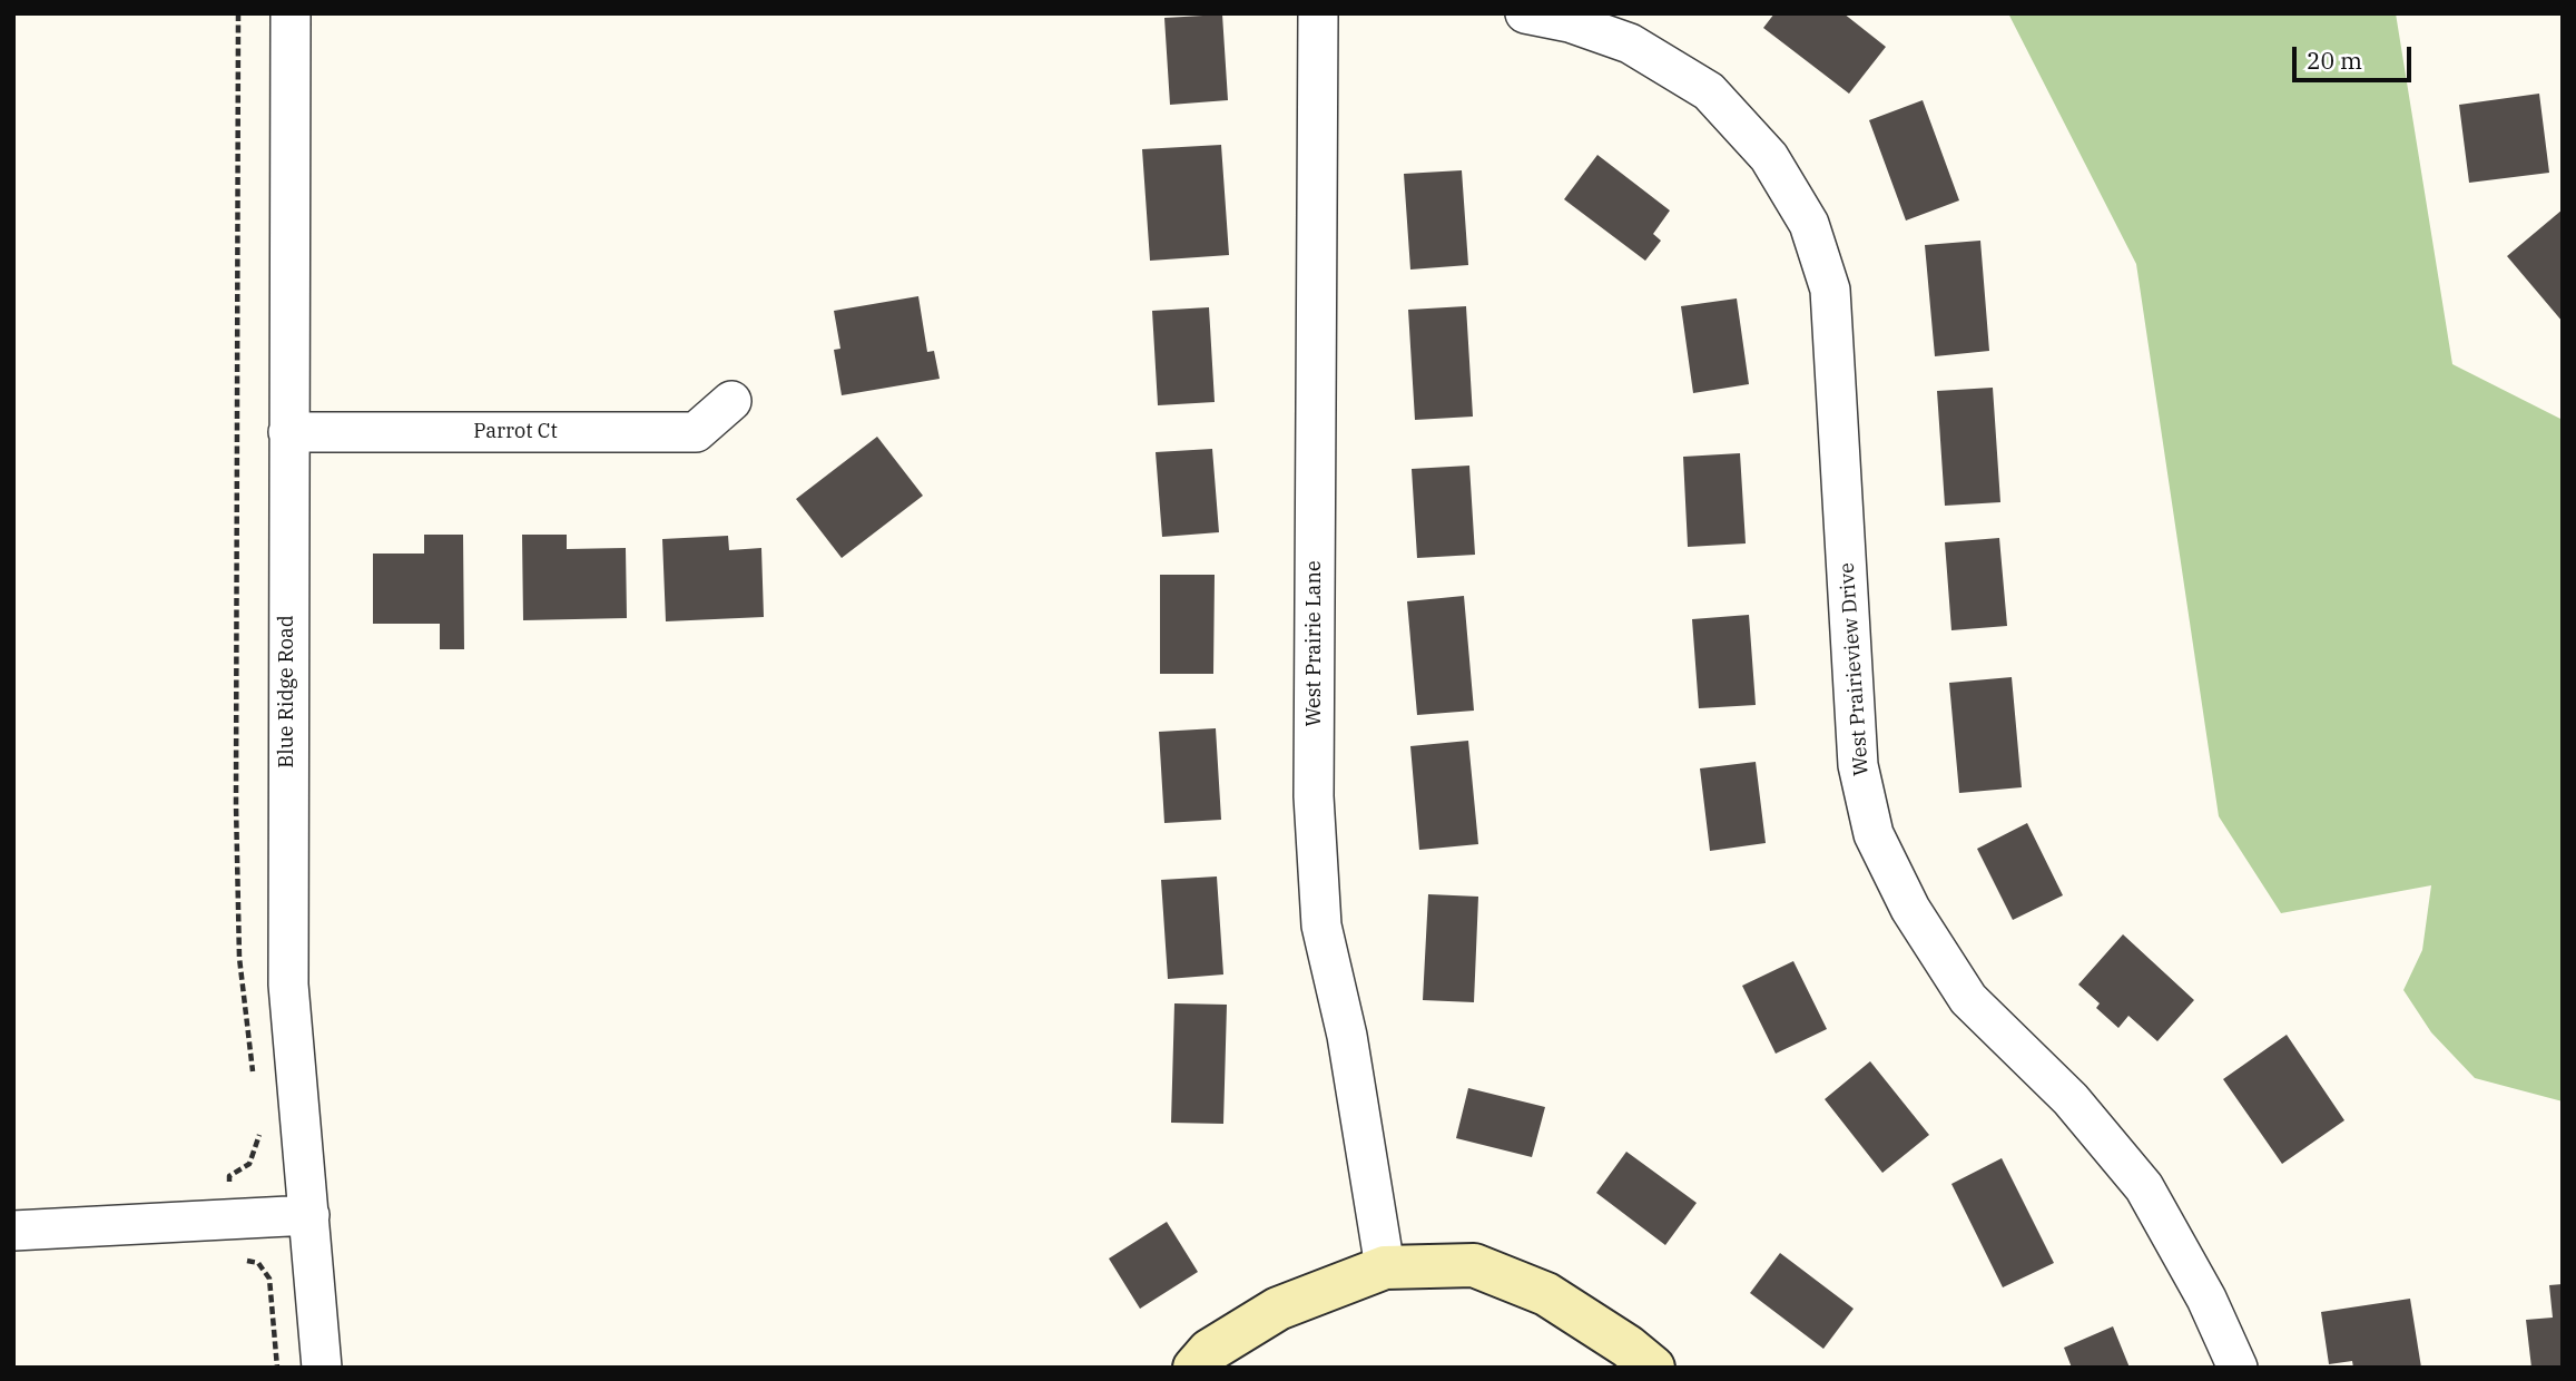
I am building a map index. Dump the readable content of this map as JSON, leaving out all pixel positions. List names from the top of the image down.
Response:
{
  "streets": {
    "street": [
      "Parrot Ct",
      "West Prairie Lane",
      "West Prairieview Drive",
      "Blue Ridge Road"
    ]
  },
  "crossings": [
    ["Parrot Ct", "Blue Ridge Road"]
  ],
  "scale_bar": "20 m"
}
